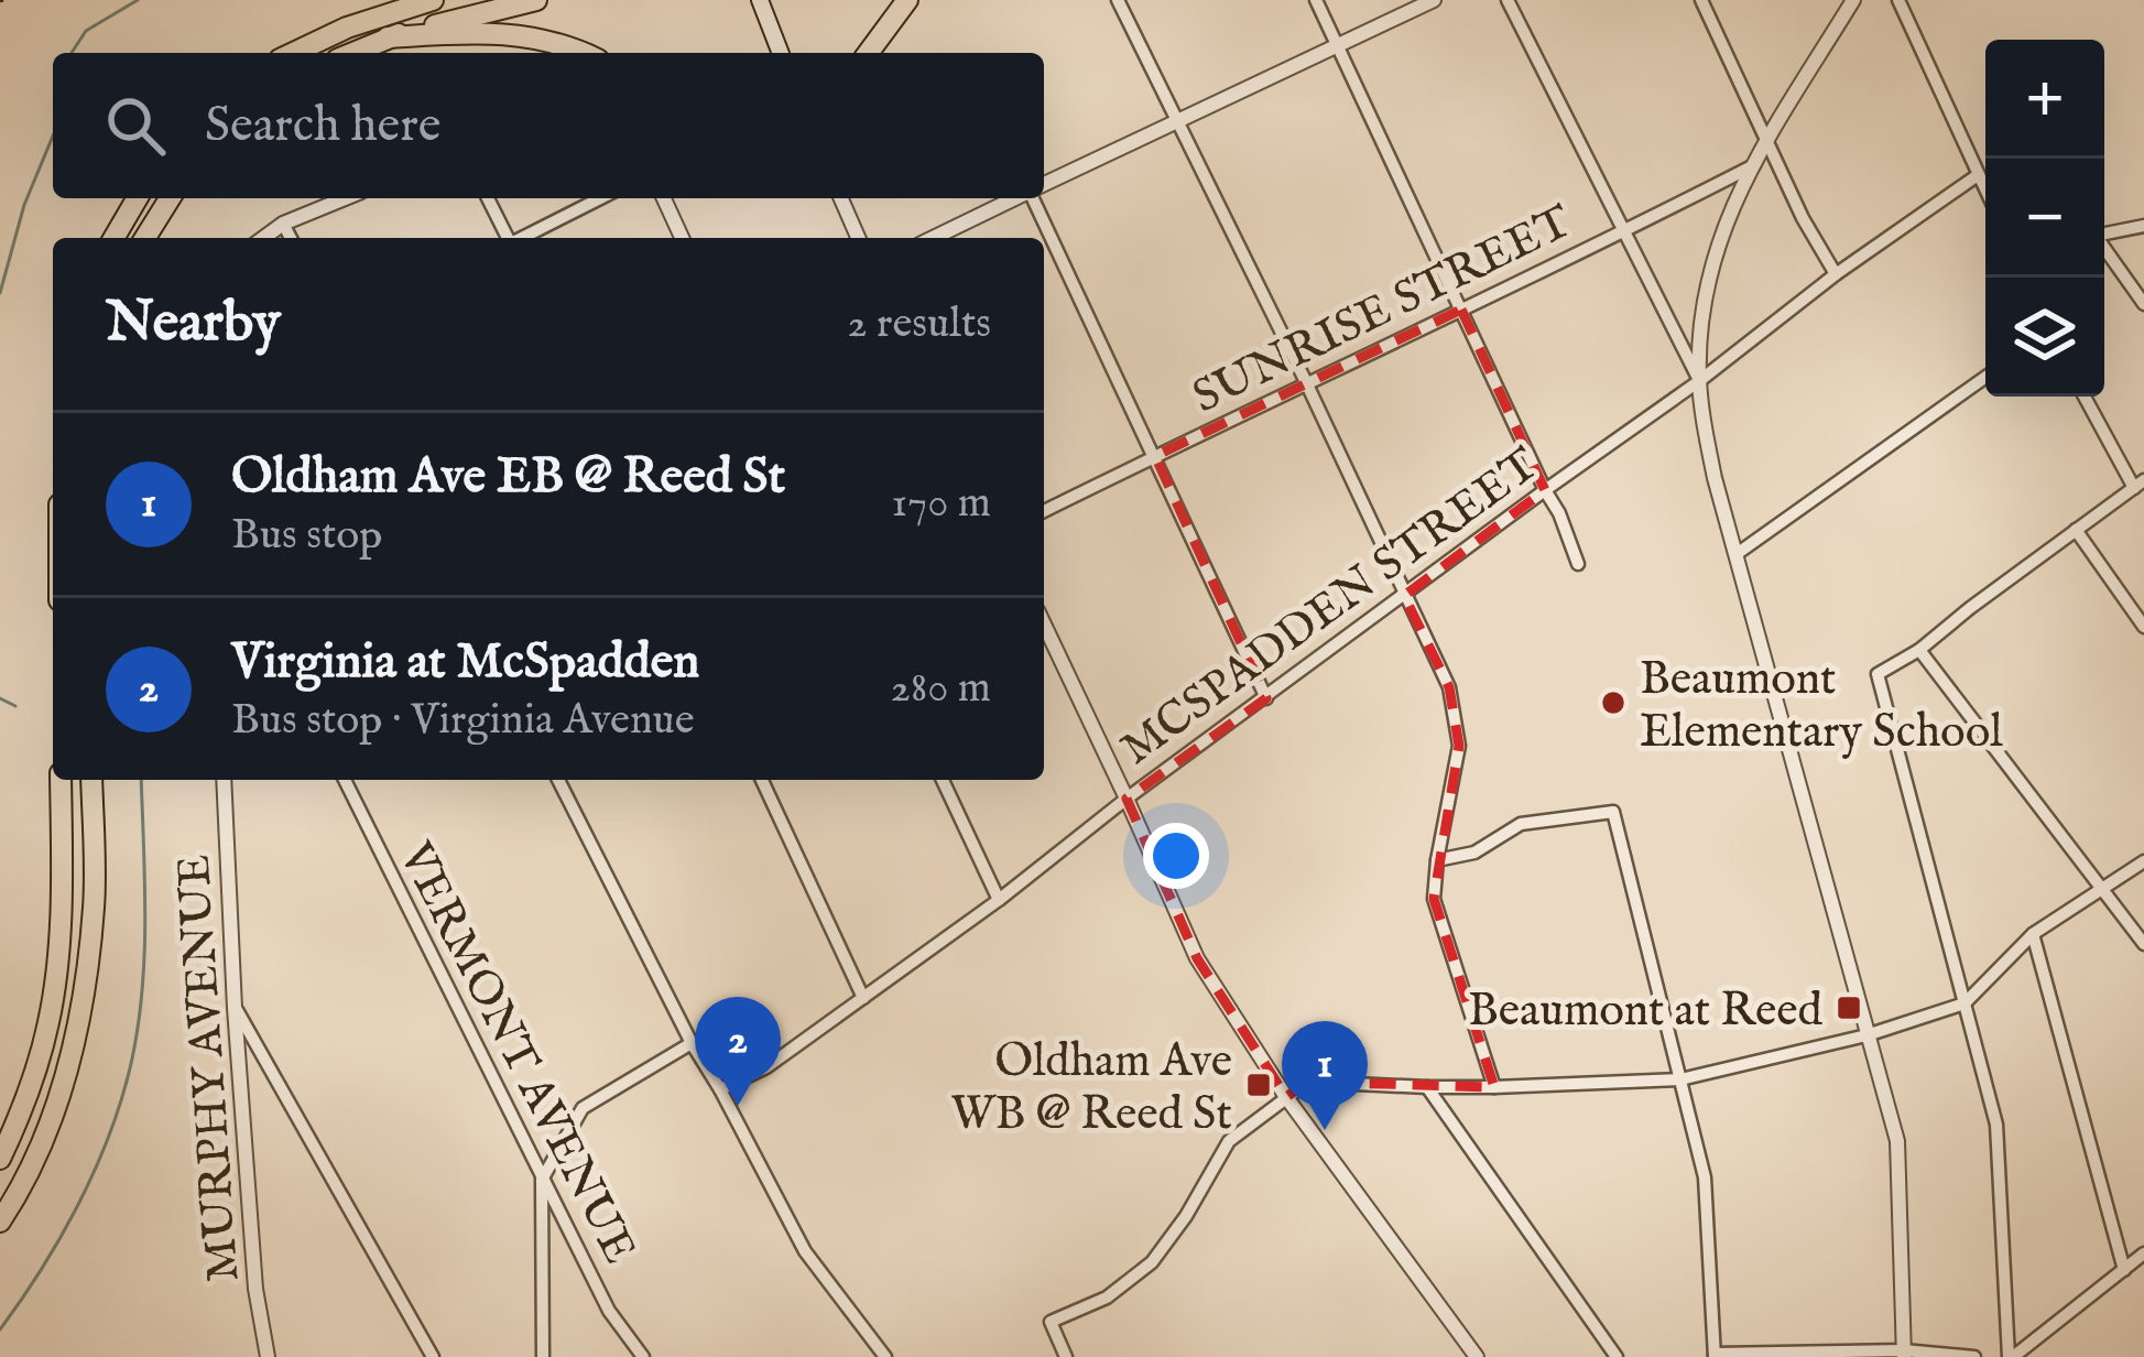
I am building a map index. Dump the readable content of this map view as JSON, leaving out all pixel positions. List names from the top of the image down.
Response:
{
  "streets": {
    "street": [
      "SUNRISE STREET",
      "MCSPADDEN STREET",
      "VERMONT AVENUE",
      "MURPHY AVENUE"
    ]
  },
  "places": {
    "other": ["Beaumont Elementary School"],
    "transit": ["Beaumont at Reed", "Oldham Ave WB @ Reed St"]
  },
  "page": {
    "map_buttons": ["+", "−"],
    "search": "Search here",
    "heading": ["Nearby", "2 results"],
    "list": [
      {
        "mark": "1",
        "name": "Oldham Ave EB @ Reed St",
        "note": "Bus stop",
        "value": "170 m"
      },
      {
        "mark": "2",
        "name": "Virginia at McSpadden",
        "note": "Bus stop · Virginia Avenue",
        "value": "280 m"
      }
    ],
    "pins": ["2", "1"]
  }
}
